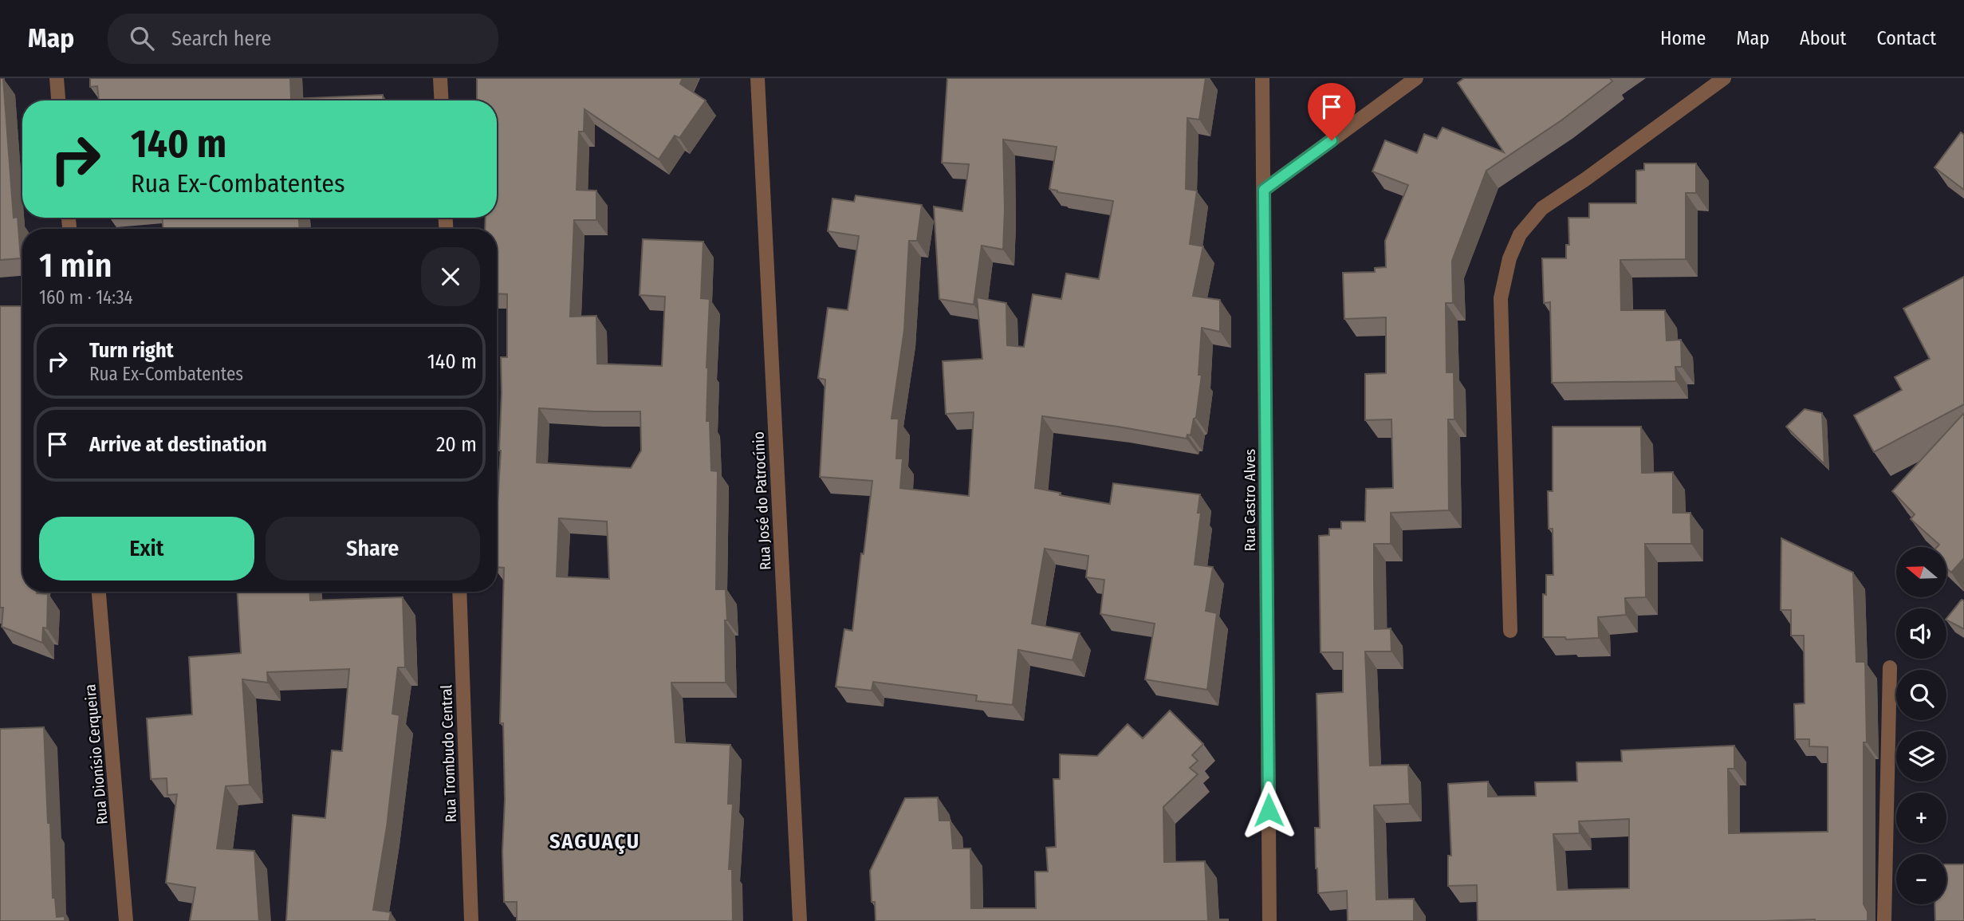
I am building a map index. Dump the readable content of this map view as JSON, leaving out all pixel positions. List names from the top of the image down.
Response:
{
  "streets": {
    "street": [
      "Rua Castro Alves",
      "Rua José do Patrocínio",
      "Rua Trombudo Central",
      "Rua Dionísio Cerqueira"
    ]
  },
  "districts": ["SAGUAÇU"],
  "north": "left",
  "page": {
    "header": "Map",
    "search": "Search here",
    "nav": [
      "Home",
      "Map",
      "About",
      "Contact"
    ],
    "turn": ["140 m", "Rua Ex-Combatentes"],
    "heading": ["1 min", "160 m · 14:34"],
    "list": [
      {
        "name": "Turn right",
        "note": "Rua Ex-Combatentes",
        "value": "140 m"
      },
      {
        "name": "Arrive at destination",
        "value": "20 m"
      }
    ],
    "buttons": ["Exit", "Share"],
    "map_buttons": ["+", "−"]
  }
}
